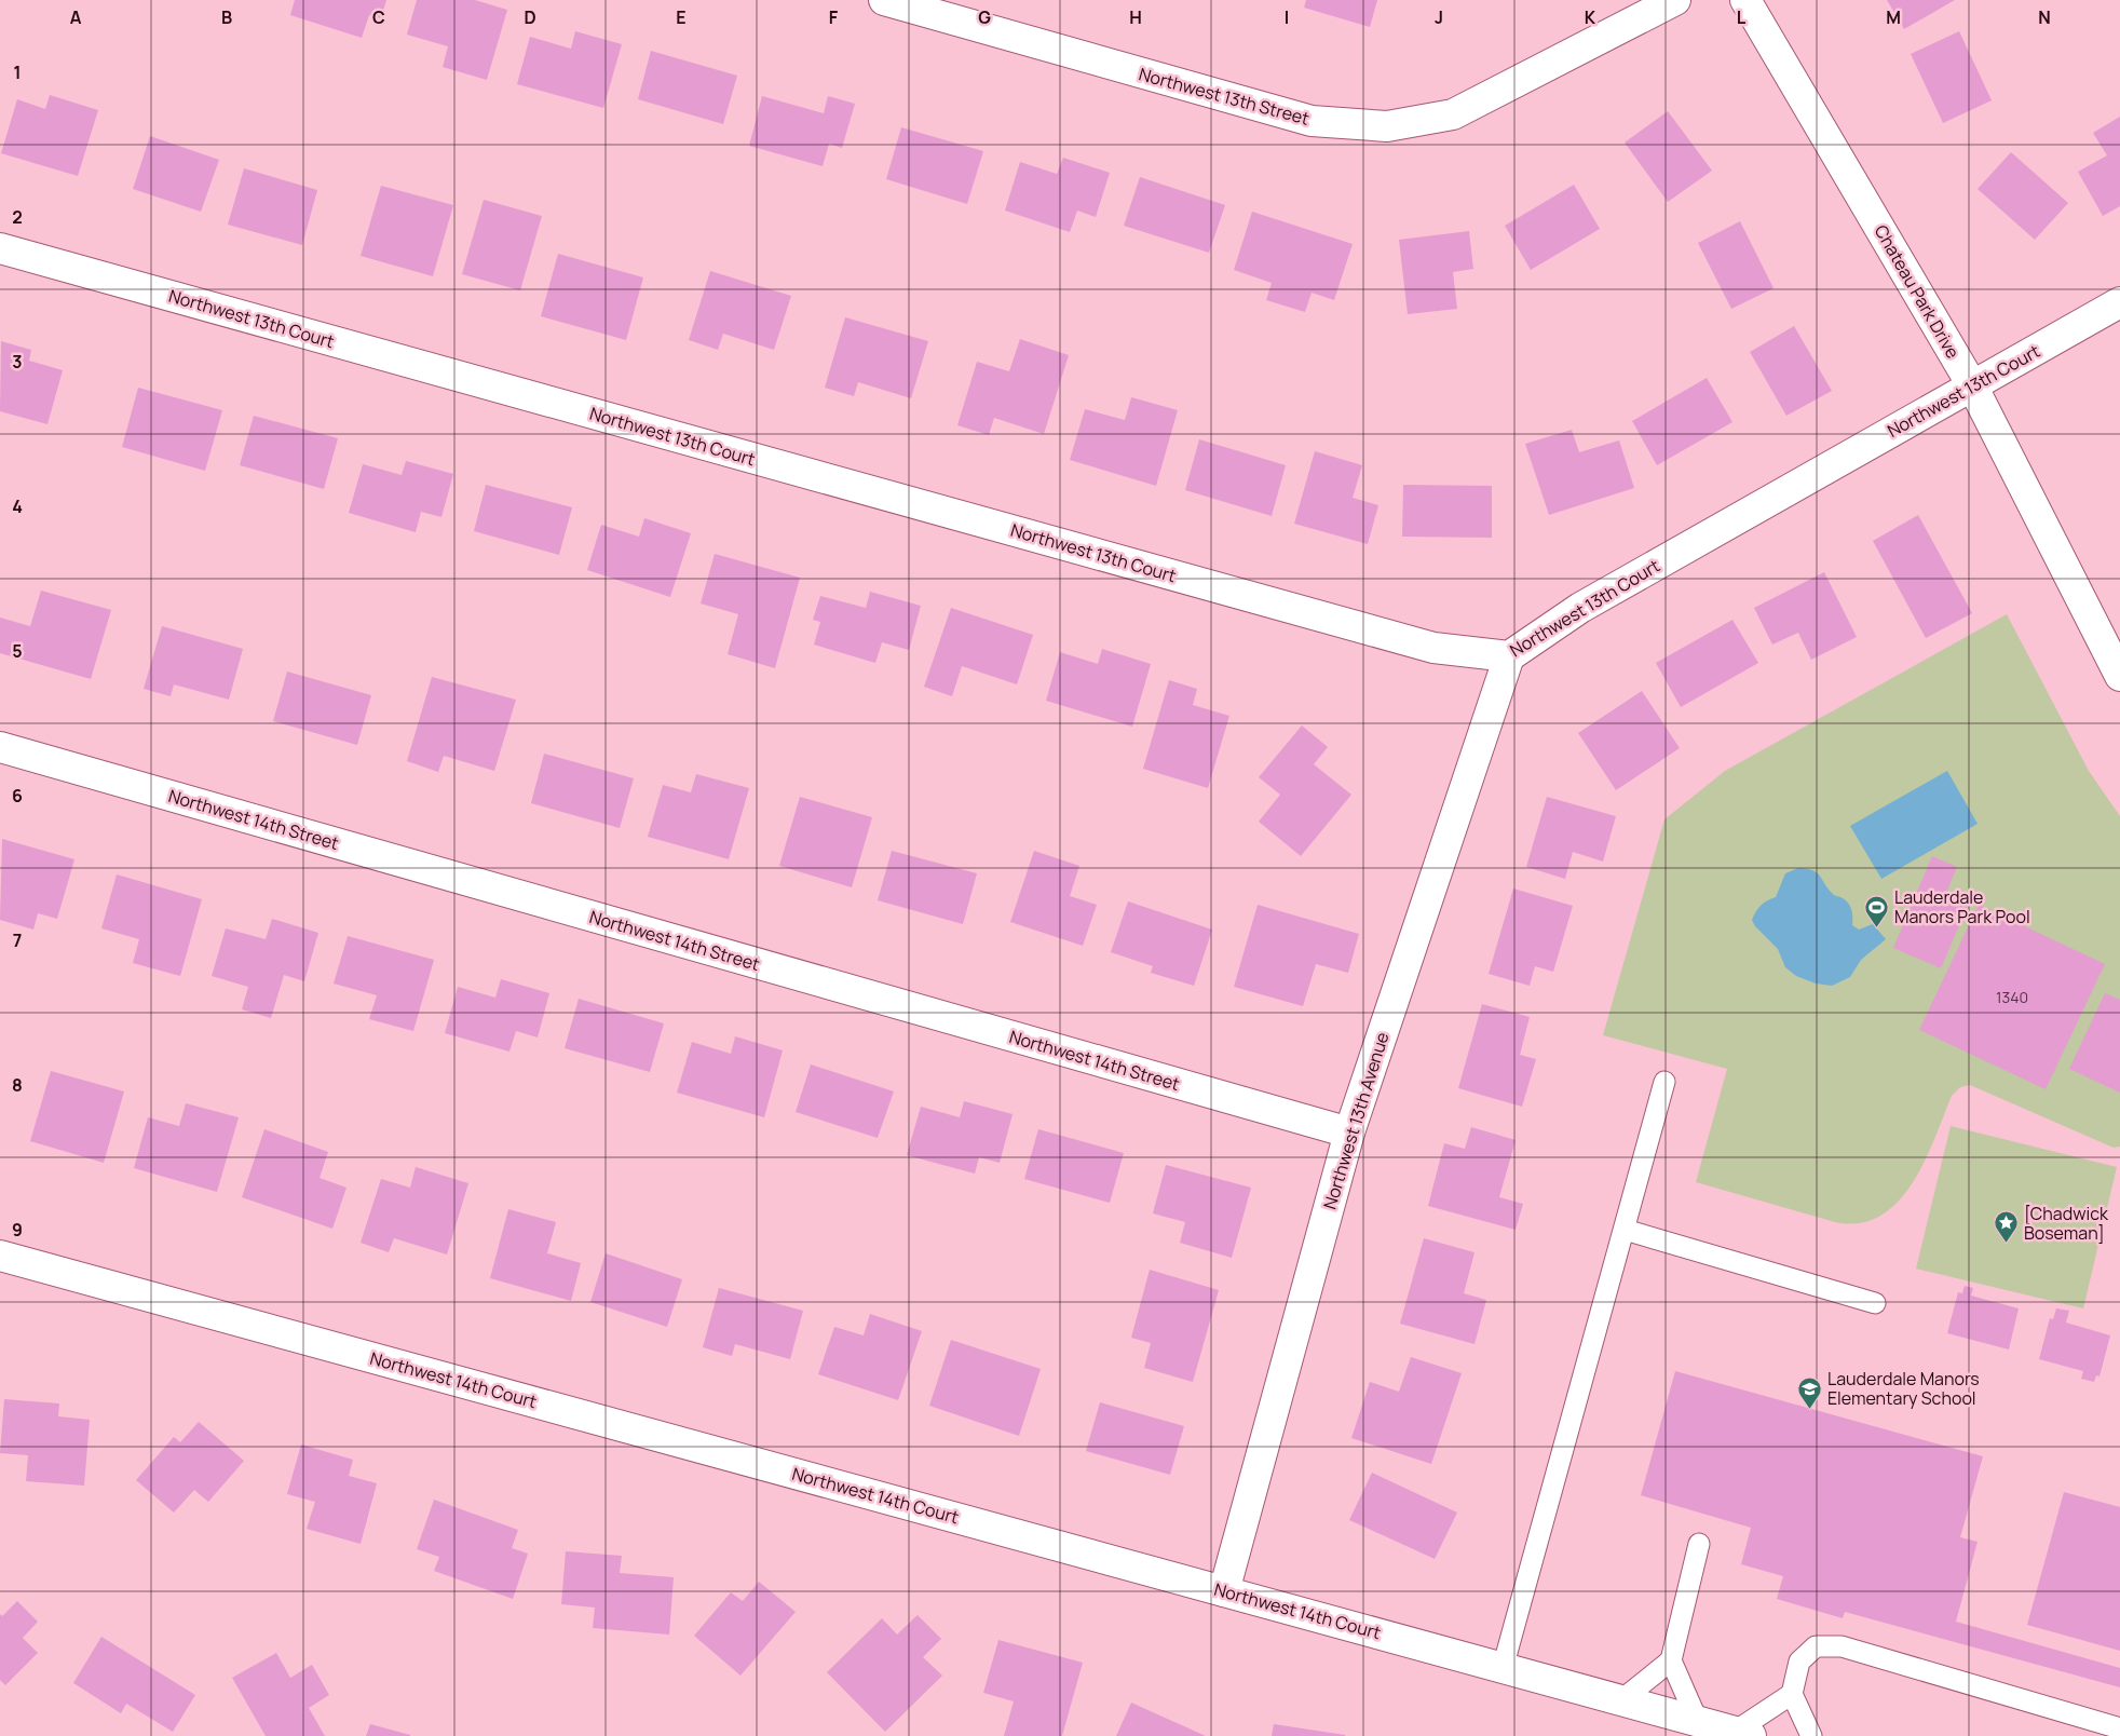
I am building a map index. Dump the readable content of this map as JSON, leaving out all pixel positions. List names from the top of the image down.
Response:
{
  "streets": {
    "street": [
      "Northwest 13th Street",
      "Chateau Park Drive",
      "Northwest 13th Court",
      "Northwest 14th Street",
      "Northwest 13th Avenue",
      "Northwest 14th Court"
    ]
  },
  "crossings": [
    ["Chateau Park Drive", "Northwest 13th Court"],
    ["Northwest 13th Court", "Northwest 13th Avenue"],
    ["Northwest 14th Street", "Northwest 13th Avenue"],
    ["Northwest 13th Avenue", "Northwest 14th Court"]
  ],
  "places": {
    "sports": ["Lauderdale Manors Park Pool"],
    "place": ["[Chadwick Boseman]"],
    "school or university": ["Lauderdale Manors Elementary School"]
  },
  "house_numbers": ["1340"],
  "grid": {
    "columns": [
      "A",
      "B",
      "C",
      "D",
      "E",
      "F",
      "G",
      "H",
      "I",
      "J",
      "K",
      "L",
      "M",
      "N"
    ],
    "rows": [
      "1",
      "2",
      "3",
      "4",
      "5",
      "6",
      "7",
      "8",
      "9"
    ]
  }
}
